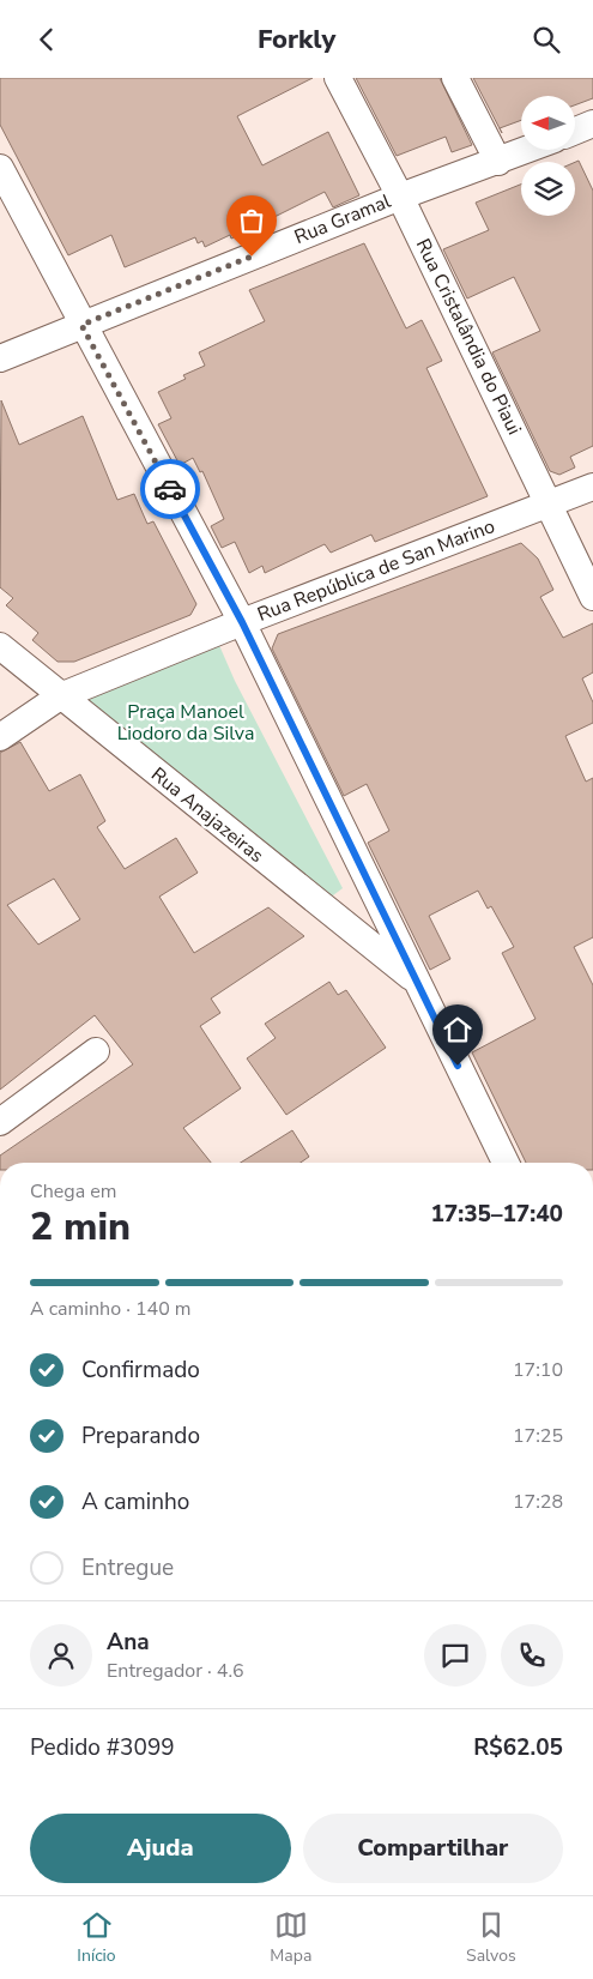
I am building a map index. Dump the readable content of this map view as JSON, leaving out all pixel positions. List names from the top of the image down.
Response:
{
  "streets": {
    "street": [
      "Rua Gramal",
      "Rua Cristalândia do Piaui",
      "Rua República de San Marino",
      "Rua Anajazeiras"
    ]
  },
  "crossings": [
    ["Rua Gramal", "Rua Cristalândia do Piaui"],
    ["Rua Cristalândia do Piaui", "Rua República de San Marino"],
    ["Rua República de San Marino", "Rua Anajazeiras"]
  ],
  "parks": ["Praça Manoel Liodoro da Silva"],
  "north": "left",
  "page": {
    "header": "Forkly",
    "heading": ["2 min", "Chega em", "17:35–17:40"],
    "panel": [
      "Ana",
      "Entregador · 4.6",
      "Pedido #3099",
      "R$62.05"
    ],
    "bar": "A caminho · 140 m",
    "list": [
      ["Confirmado", "17:10"],
      ["Preparando", "17:25"],
      ["A caminho", "17:28"],
      "Entregue"
    ],
    "buttons": ["Ajuda", "Compartilhar"],
    "tabs": ["Início", "Mapa", "Salvos"]
  }
}
